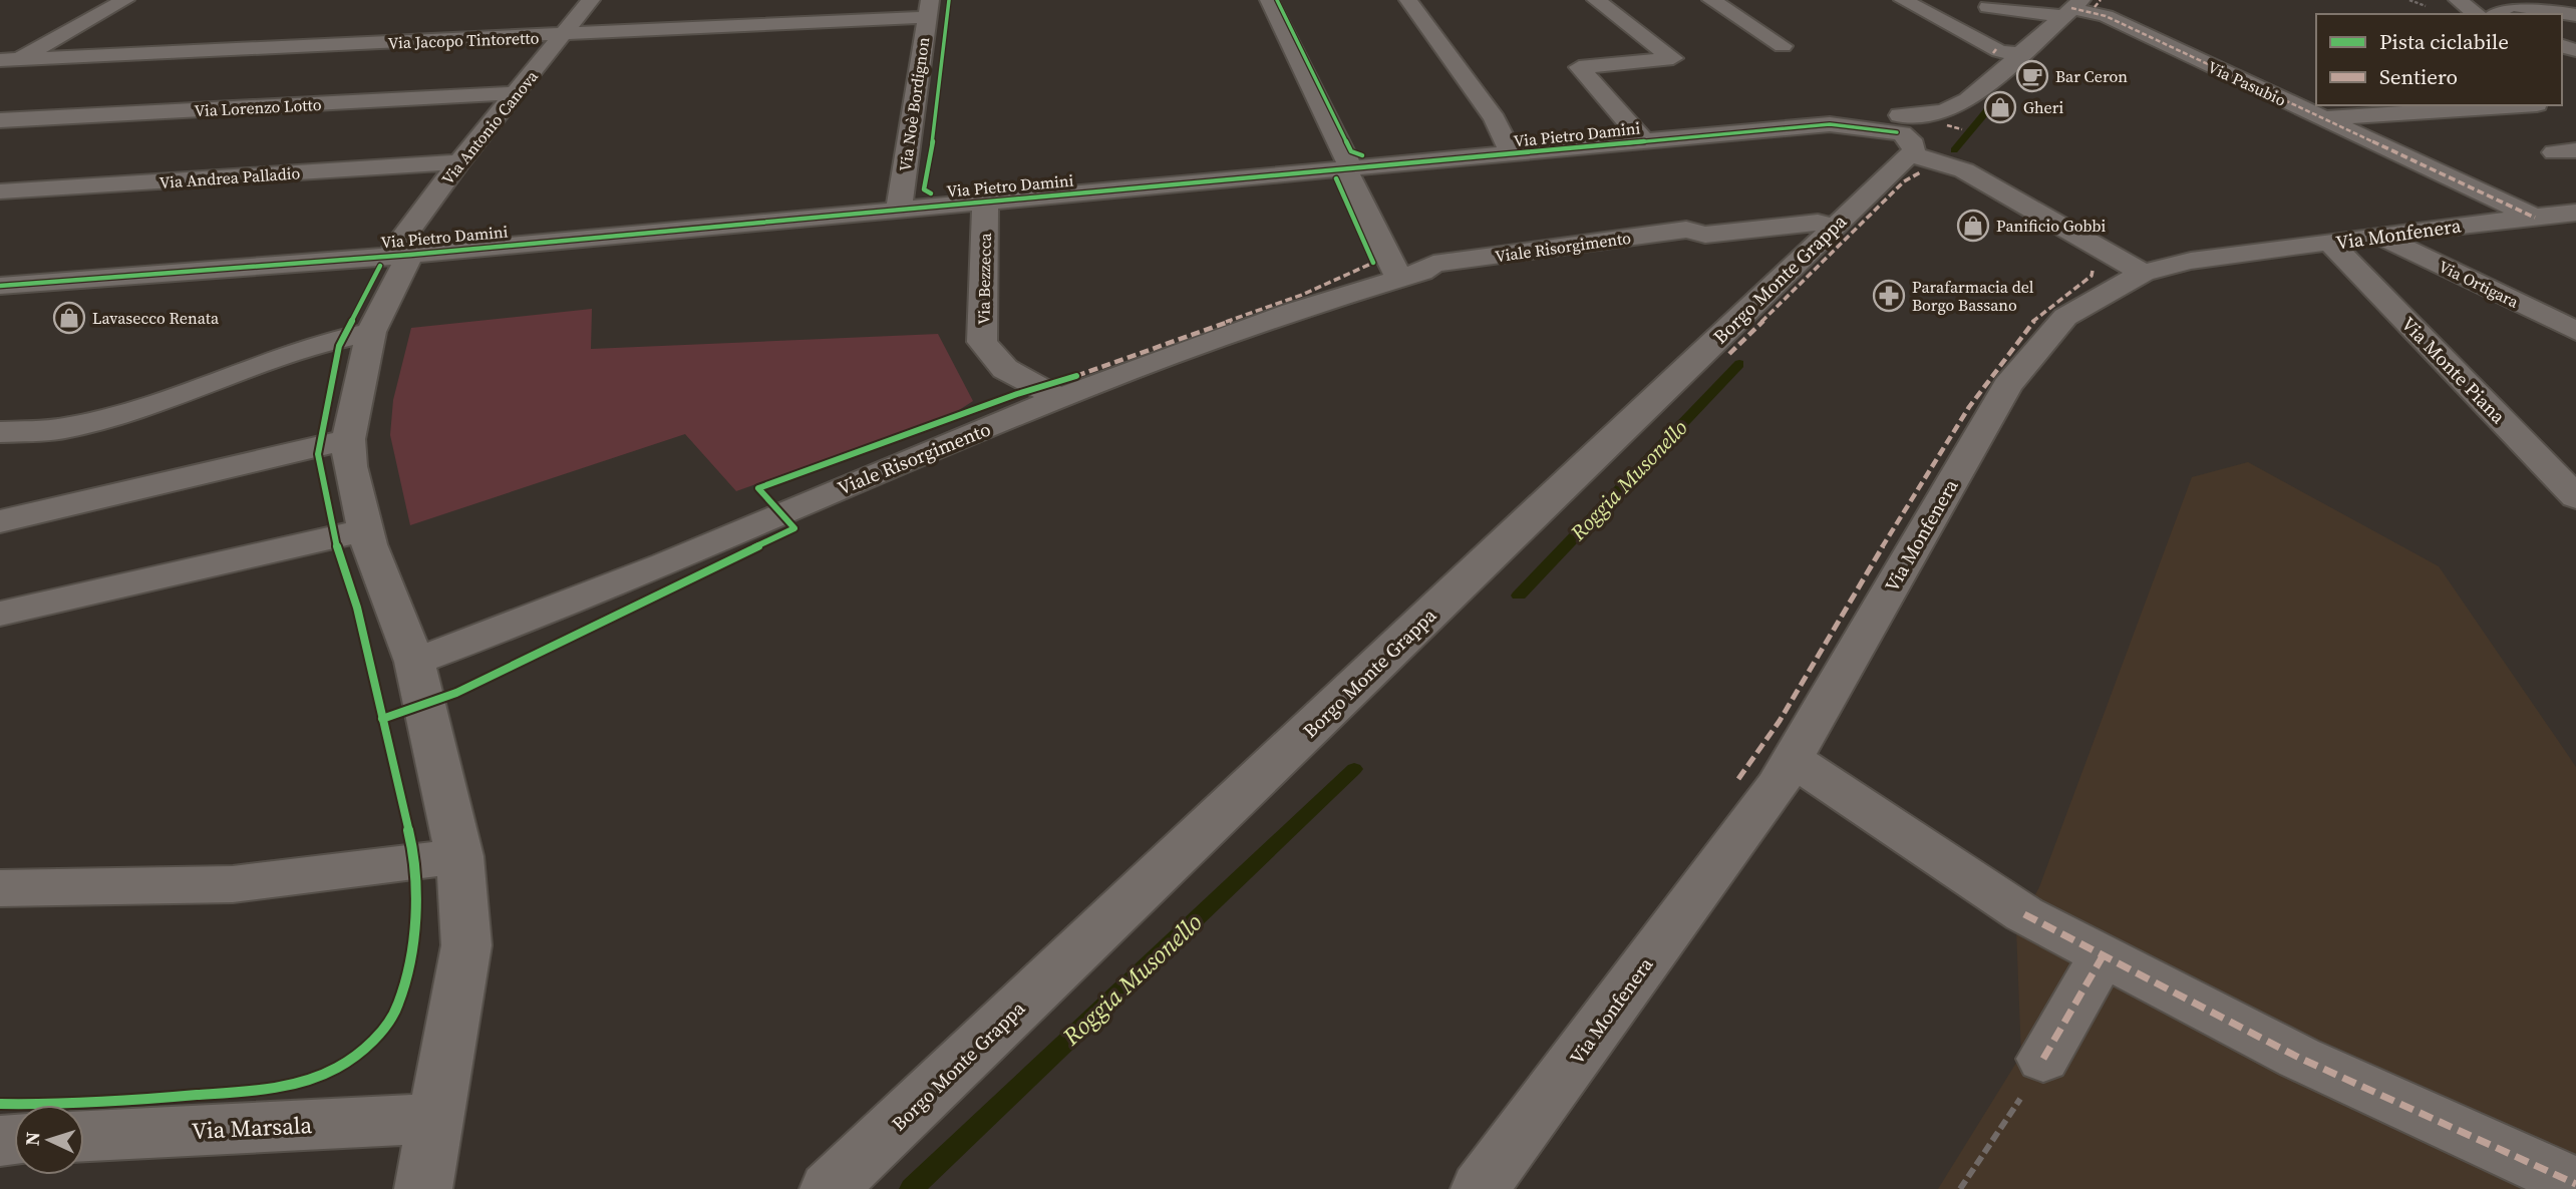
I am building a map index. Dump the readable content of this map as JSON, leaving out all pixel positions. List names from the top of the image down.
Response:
{
  "streets": {
    "street": [
      "Via Jacopo Tintoretto",
      "Via Pasubio",
      "Via Noè Bordignon",
      "Via Lorenzo Lotto",
      "Via Antonio Canova",
      "Via Pietro Damini",
      "Via Andrea Palladio",
      "Via Monfenera",
      "Viale Risorgimento",
      "Via Bezzecca",
      "Borgo Monte Grappa",
      "Via Ortigara",
      "Via Monte Piana",
      "Via Marsala"
    ]
  },
  "crossings": [
    ["Via Jacopo Tintoretto", "Via Noè Bordignon"],
    ["Via Jacopo Tintoretto", "Via Antonio Canova"],
    ["Via Pasubio", "Via Monfenera"],
    ["Via Pasubio", "Borgo Monte Grappa"],
    ["Via Noè Bordignon", "Via Pietro Damini"],
    ["Via Lorenzo Lotto", "Via Antonio Canova"],
    ["Via Antonio Canova", "Via Pietro Damini"],
    ["Via Antonio Canova", "Via Andrea Palladio"],
    ["Via Antonio Canova", "Viale Risorgimento"],
    ["Via Antonio Canova", "Via Marsala"],
    ["Via Pietro Damini", "Via Bezzecca"],
    ["Via Pietro Damini", "Borgo Monte Grappa"],
    ["Via Monfenera", "Via Ortigara"],
    ["Via Monfenera", "Via Monte Piana"],
    ["Viale Risorgimento", "Via Bezzecca"],
    ["Viale Risorgimento", "Borgo Monte Grappa"]
  ],
  "water": ["Roggia Musonello"],
  "places": {
    "cafe": ["Bar Ceron"],
    "shop": ["Gheri", "Panificio Gobbi", "Lavasecco Renata"],
    "pharmacy": ["Parafarmacia del Borgo Bassano"]
  },
  "legend": ["Pista ciclabile", "Sentiero"],
  "north": "left"
}
